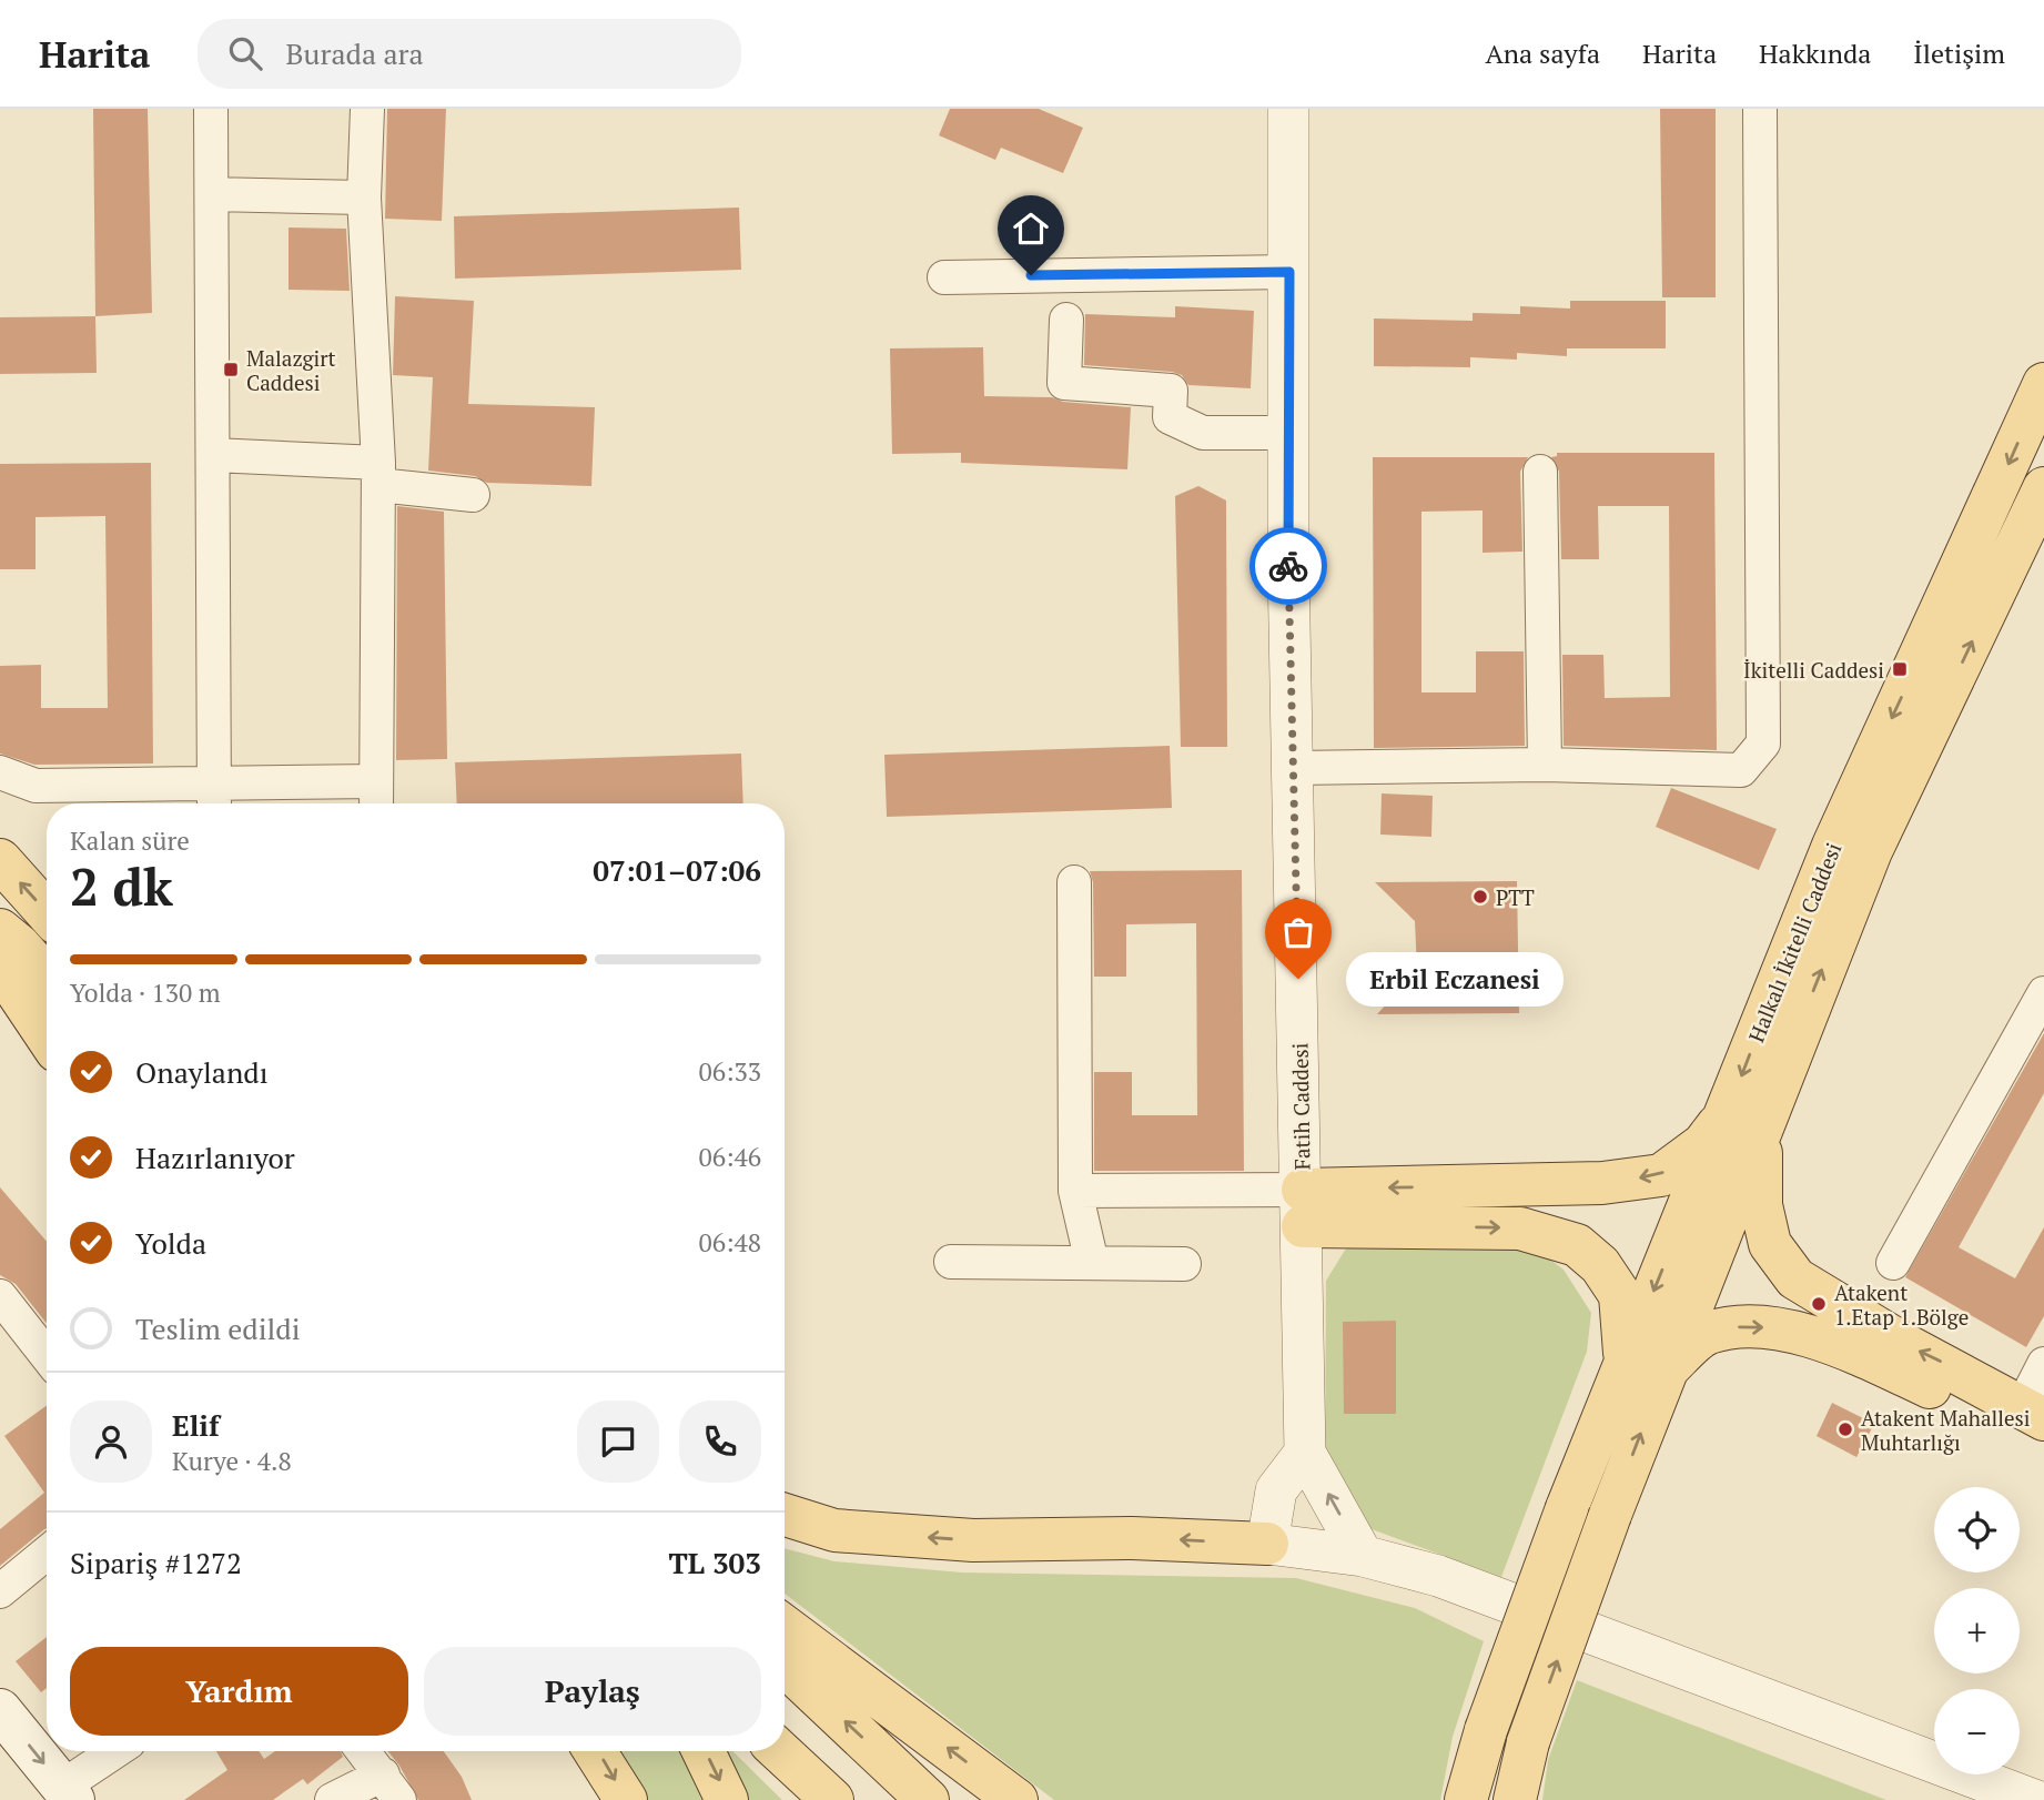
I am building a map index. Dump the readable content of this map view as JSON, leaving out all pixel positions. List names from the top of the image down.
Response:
{
  "streets": {
    "main road": ["Halkalı İkitelli Caddesi"],
    "street": ["Fatih Caddesi"]
  },
  "places": {
    "transit": ["Malazgirt Caddesi", "İkitelli Caddesi"],
    "other": [
      "PTT",
      "Erbil Eczanesi",
      "Atakent 1.Etap 1.Bölge",
      "Atakent Mahallesi Muhtarlığı"
    ]
  },
  "page": {
    "header": "Harita",
    "search": "Burada ara",
    "nav": [
      "Ana sayfa",
      "Harita",
      "Hakkında",
      "İletişim"
    ],
    "heading": ["2 dk", "Kalan süre", "07:01–07:06"],
    "panel": [
      "Elif",
      "Kurye · 4.8",
      "Sipariş #1272",
      "TL 303"
    ],
    "bar": "Yolda · 130 m",
    "bubble": "Erbil Eczanesi",
    "list": [
      ["Onaylandı", "06:33"],
      ["Hazırlanıyor", "06:46"],
      ["Yolda", "06:48"],
      "Teslim edildi"
    ],
    "map_buttons": ["+", "−"],
    "buttons": ["Yardım", "Paylaş"]
  }
}
